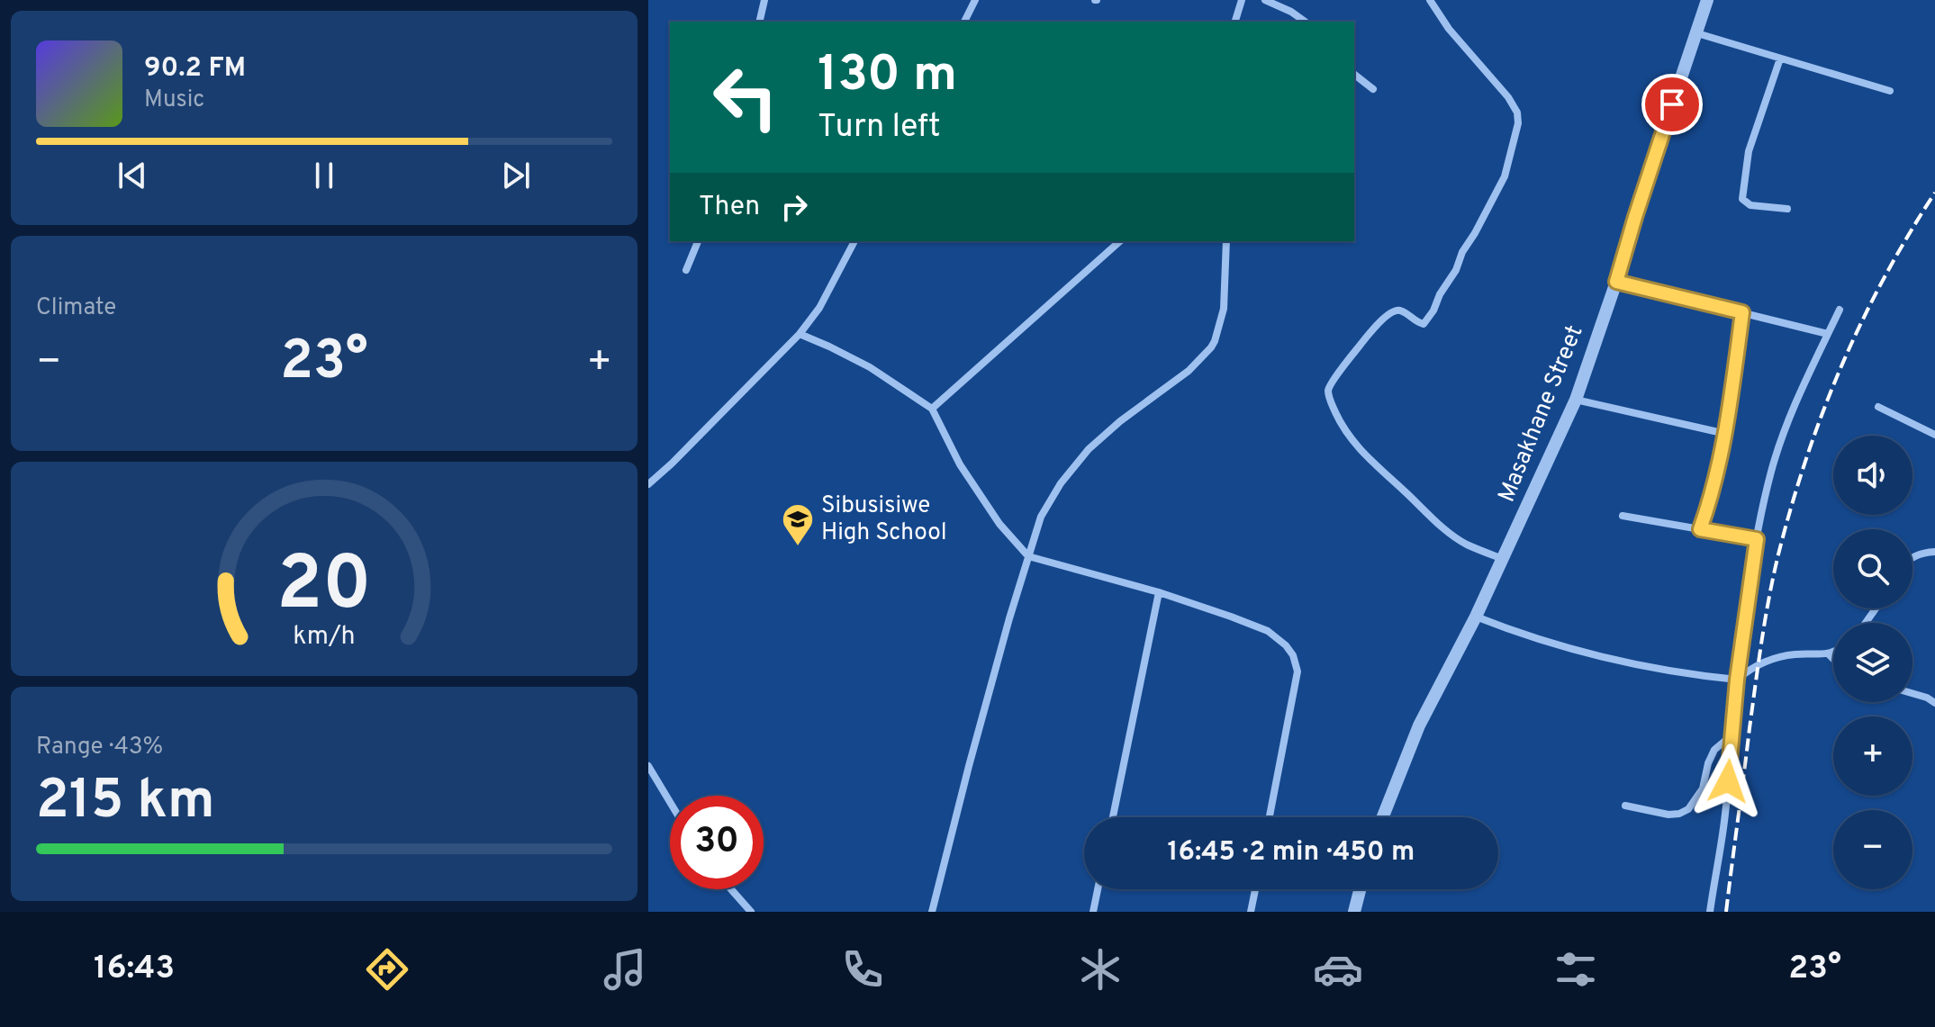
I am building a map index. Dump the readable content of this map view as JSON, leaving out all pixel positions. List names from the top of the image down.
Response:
{
  "streets": {
    "street": ["Masakhane Street"]
  },
  "places": {
    "school or university": ["Sibusisiwe High School"]
  },
  "page": {
    "turn": ["130 m", "Turn left"],
    "song": ["90.2 FM", "Music"],
    "then": "Then",
    "tile": [
      "Climate",
      ["Range · 43%", "215 km"]
    ],
    "heat": ["−", "23°", "+"],
    "map_buttons": ["+", "−"],
    "limit": "30",
    "trip": "16:45 · 2 min · 450 m",
    "tabs": ["16:43", "23°"],
    "gauge": ["20", "km/h"]
  }
}
